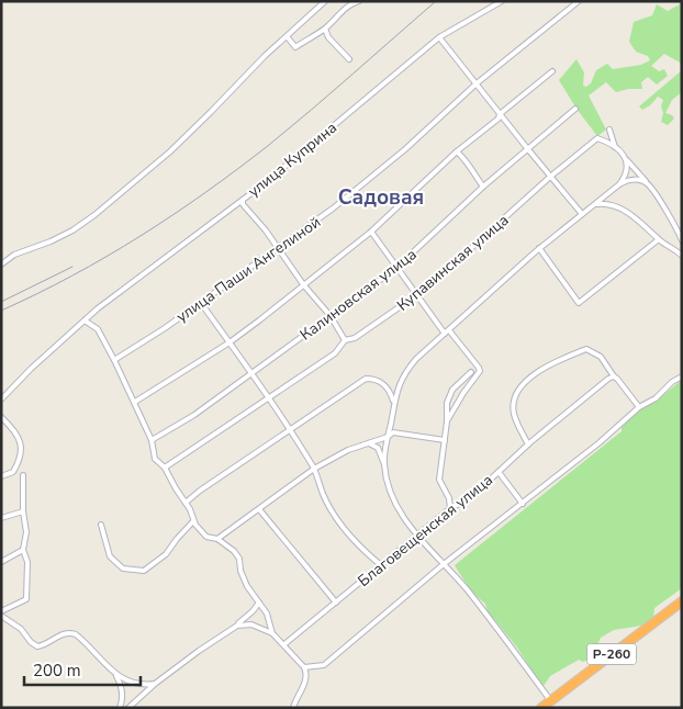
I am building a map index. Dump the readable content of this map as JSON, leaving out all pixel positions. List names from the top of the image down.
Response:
{
  "streets": {
    "highway": ["Р-260"],
    "street": [
      "улица Куприна",
      "Купавинская улица",
      "улица Паши Ангелиной",
      "Калиновская улица",
      "Благовещенская улица"
    ]
  },
  "districts": ["Садовая"],
  "scale_bar": "200 m"
}
